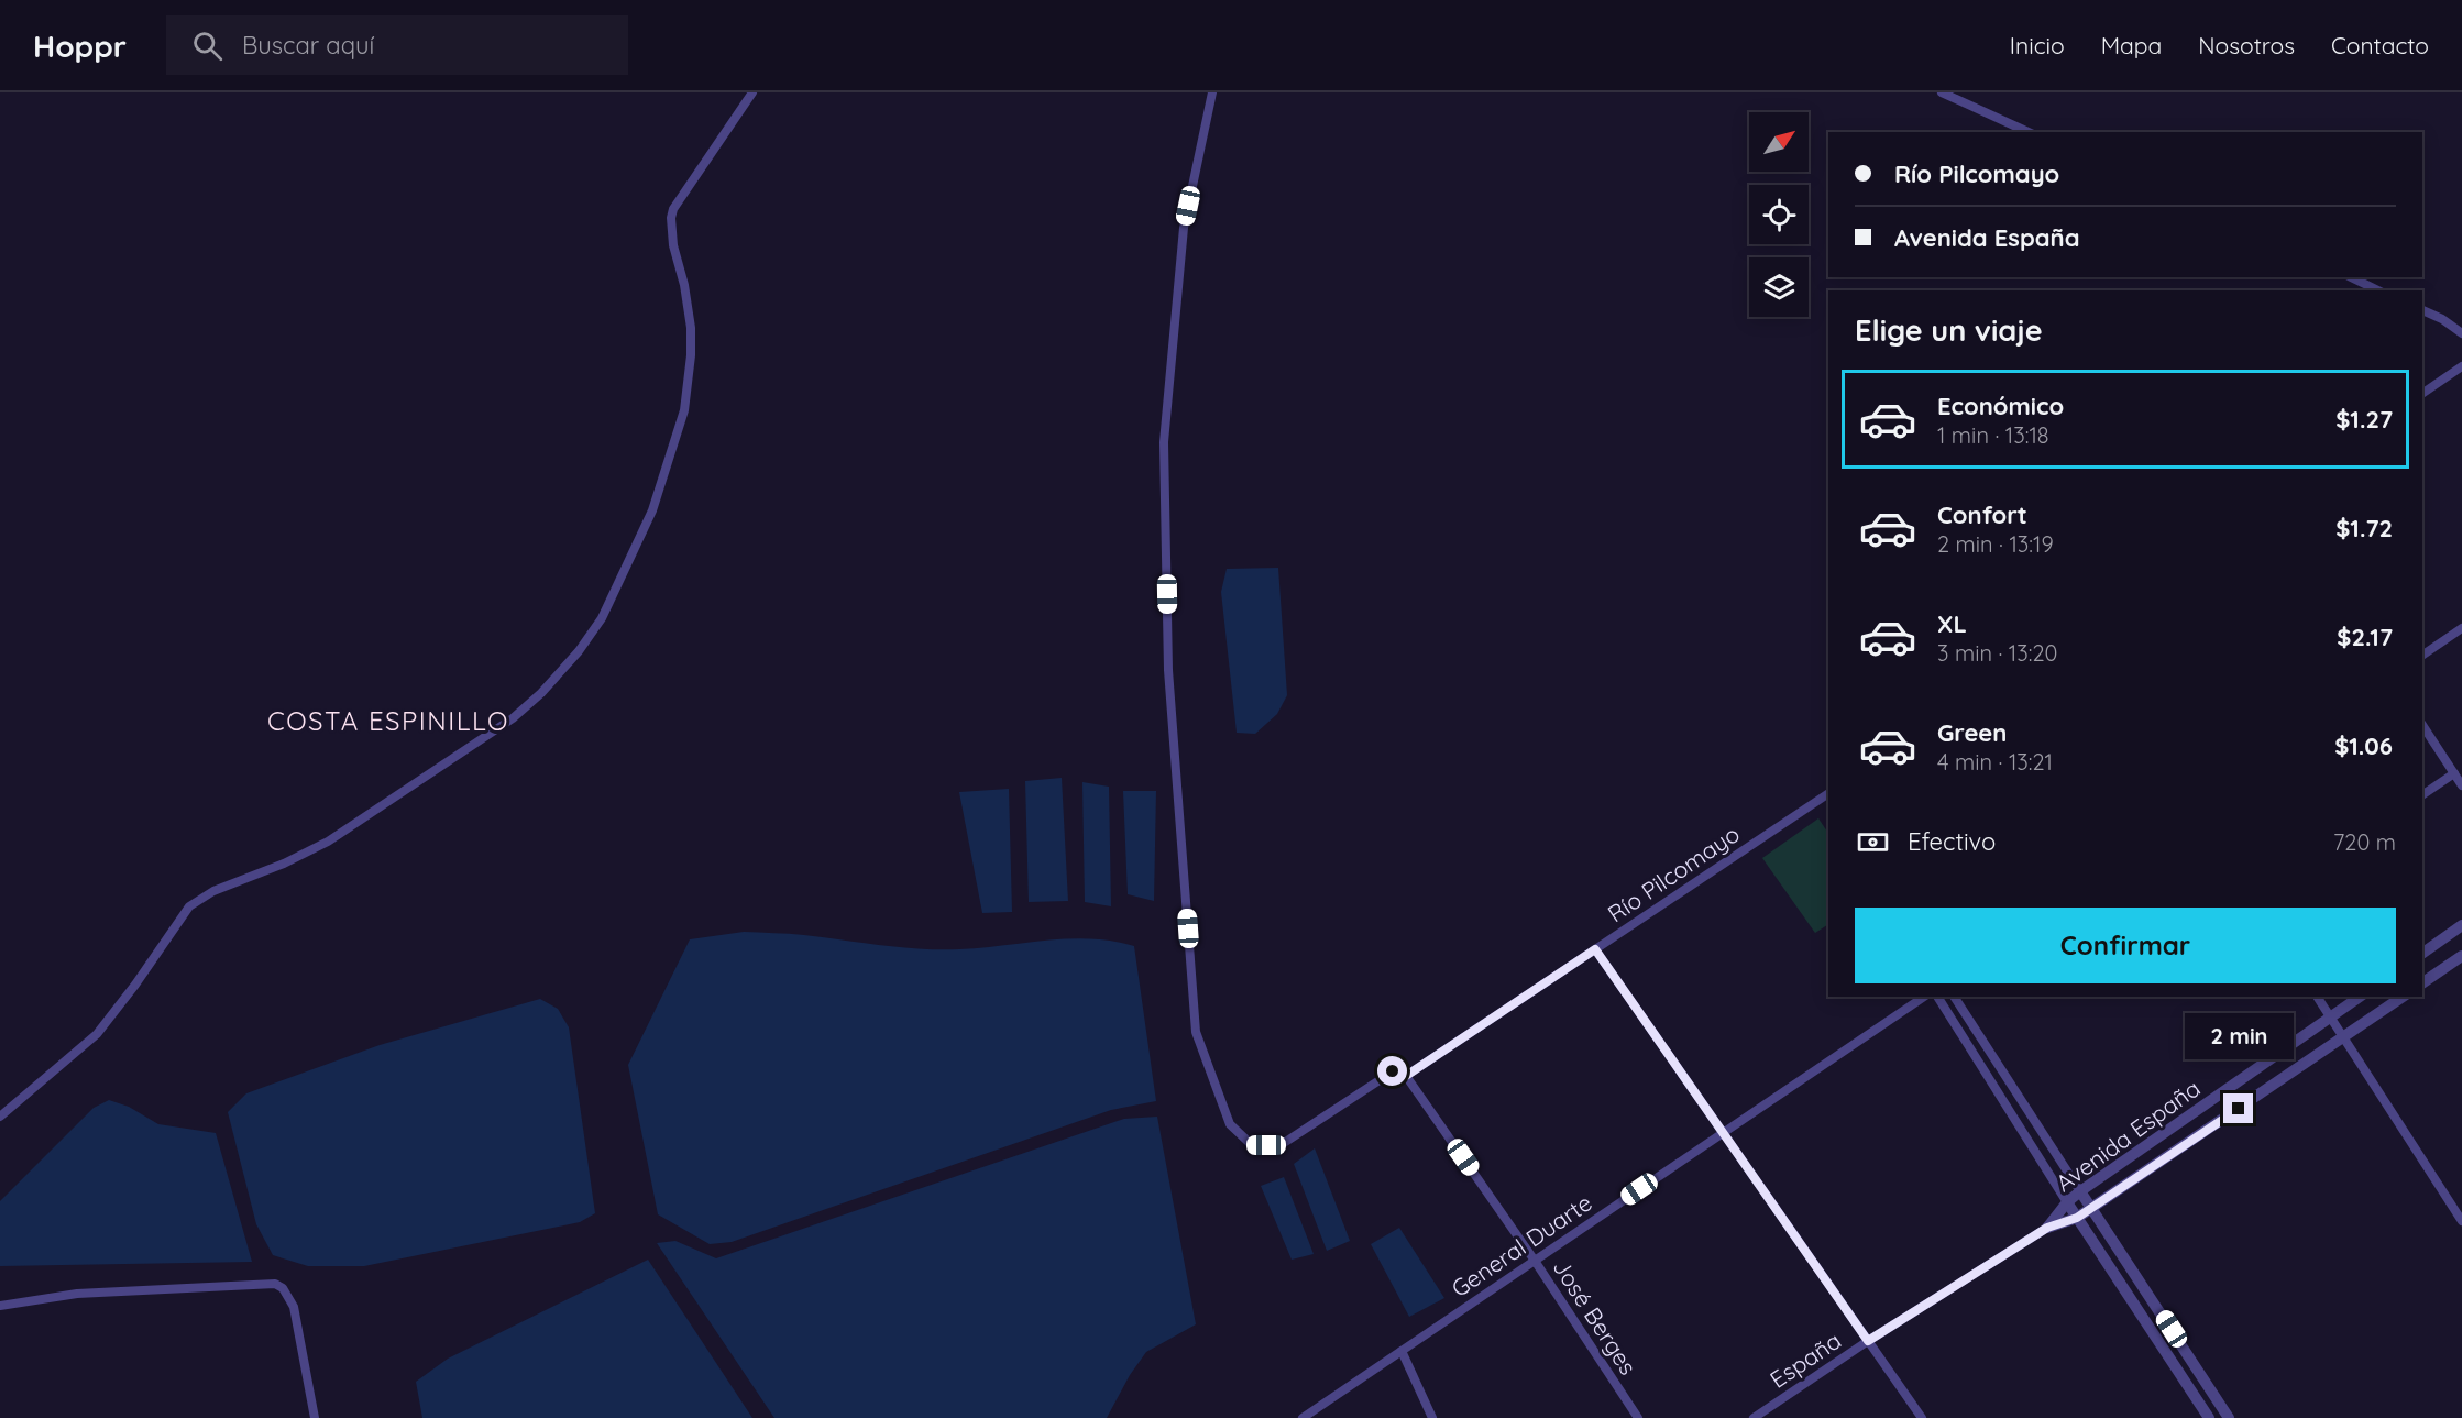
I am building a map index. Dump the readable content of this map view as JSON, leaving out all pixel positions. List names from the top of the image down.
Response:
{
  "streets": {
    "street": [
      "Río Pilcomayo",
      "Avenida España",
      "General Duarte",
      "José Berges",
      "España"
    ]
  },
  "crossings": [
    ["Río Pilcomayo", "José Berges"],
    ["Avenida España", "España"],
    ["General Duarte", "José Berges"]
  ],
  "districts": ["COSTA ESPINILLO"],
  "north": "top right",
  "page": {
    "header": "Hoppr",
    "search": "Buscar aquí",
    "nav": [
      "Inicio",
      "Mapa",
      "Nosotros",
      "Contacto"
    ],
    "banner": ["Río Pilcomayo", "Avenida España"],
    "heading": "Elige un viaje",
    "list": [
      {
        "name": "Económico",
        "note": "1 min · 13:18",
        "value": "$1.27"
      },
      {
        "name": "Confort",
        "note": "2 min · 13:19",
        "value": "$1.72"
      },
      {
        "name": "XL",
        "note": "3 min · 13:20",
        "value": "$2.17"
      },
      {
        "name": "Green",
        "note": "4 min · 13:21",
        "value": "$1.06"
      }
    ],
    "pay": ["Efectivo", "720 m"],
    "buttons": "Confirmar",
    "bubble": "2 min"
  }
}
